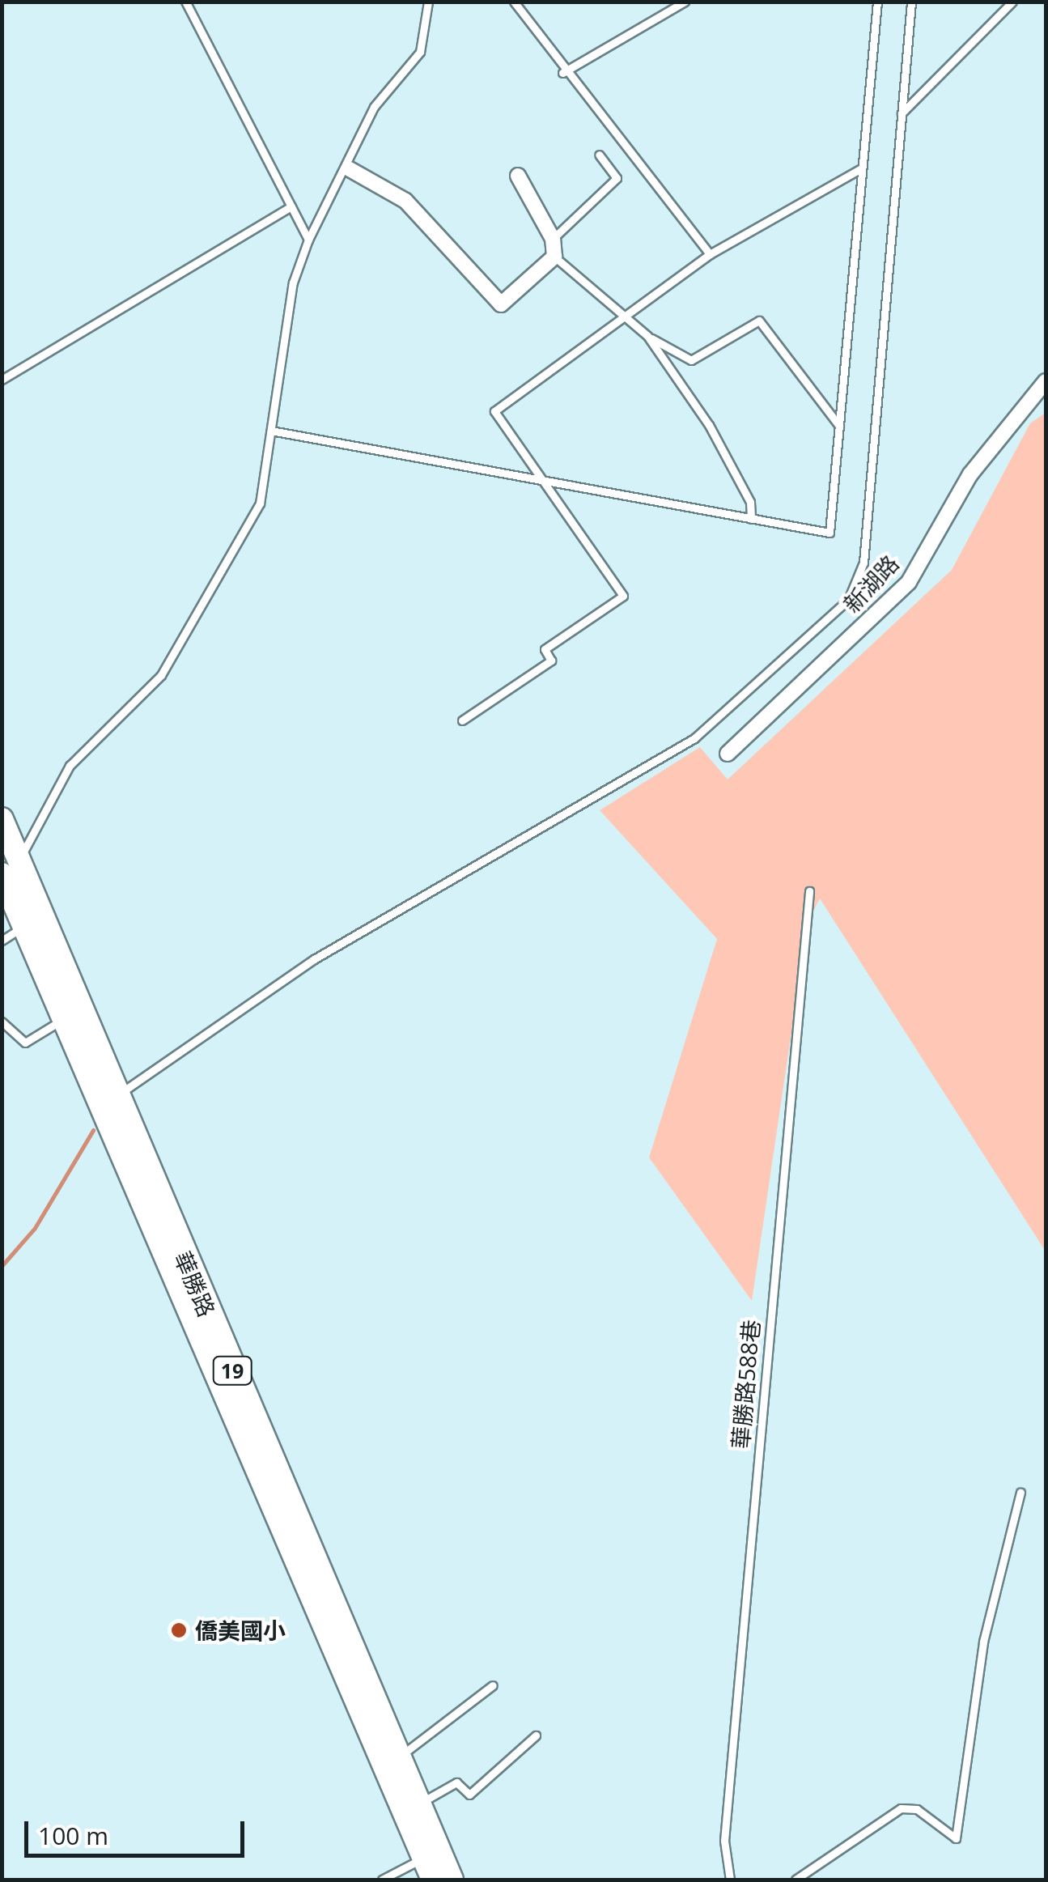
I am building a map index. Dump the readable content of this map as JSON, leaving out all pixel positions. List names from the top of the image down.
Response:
{
  "streets": {
    "main road": ["華勝路", "19"],
    "street": ["新湖路"],
    "lane": ["華勝路588巷"]
  },
  "places": ["僑美國小"],
  "scale_bar": "100 m"
}
